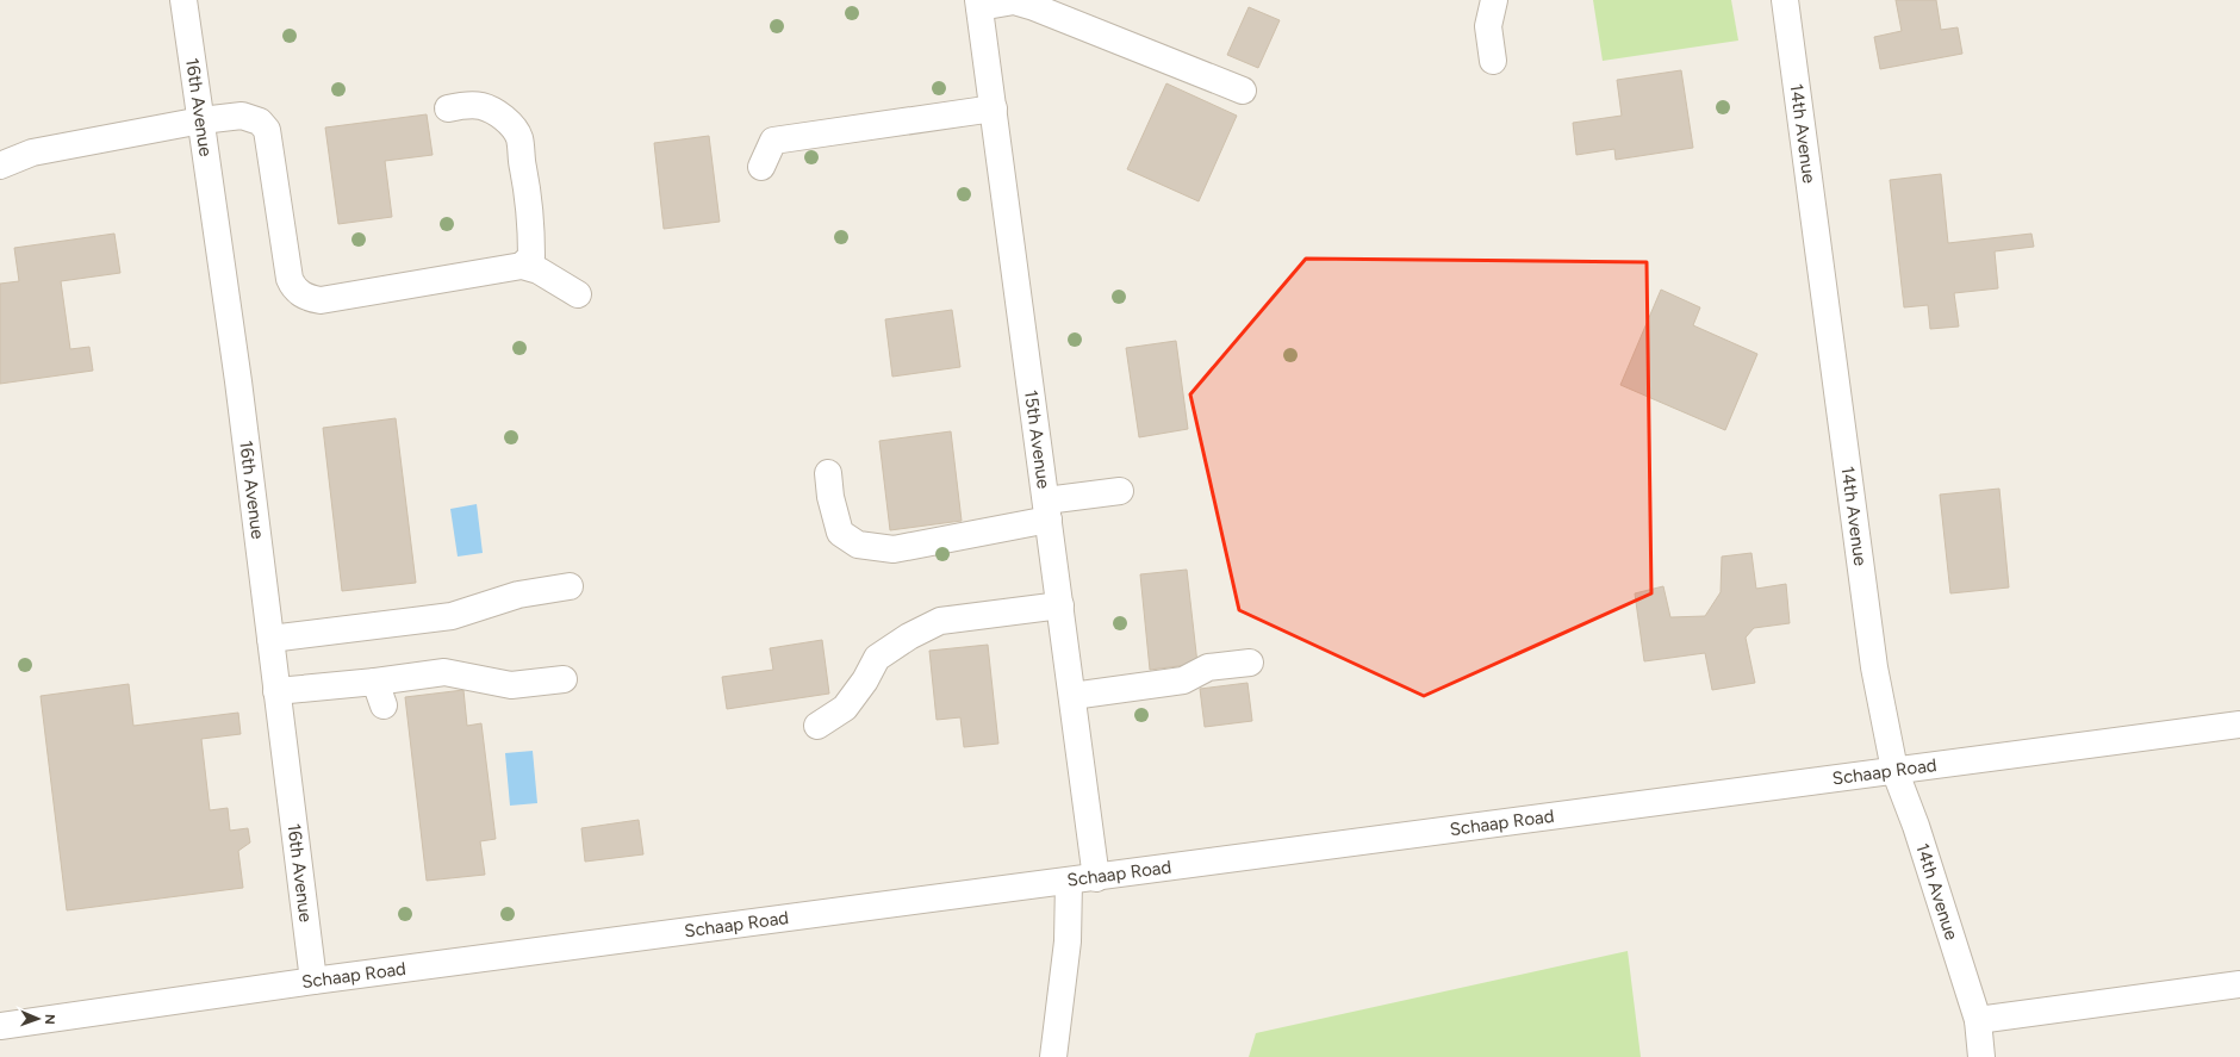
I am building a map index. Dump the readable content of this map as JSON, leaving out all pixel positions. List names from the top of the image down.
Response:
{
  "streets": {
    "street": [
      "16th Avenue",
      "14th Avenue",
      "15th Avenue",
      "Schaap Road"
    ]
  },
  "crossings": [
    ["16th Avenue", "Schaap Road"],
    ["14th Avenue", "Schaap Road"],
    ["15th Avenue", "Schaap Road"]
  ],
  "north": "right"
}
